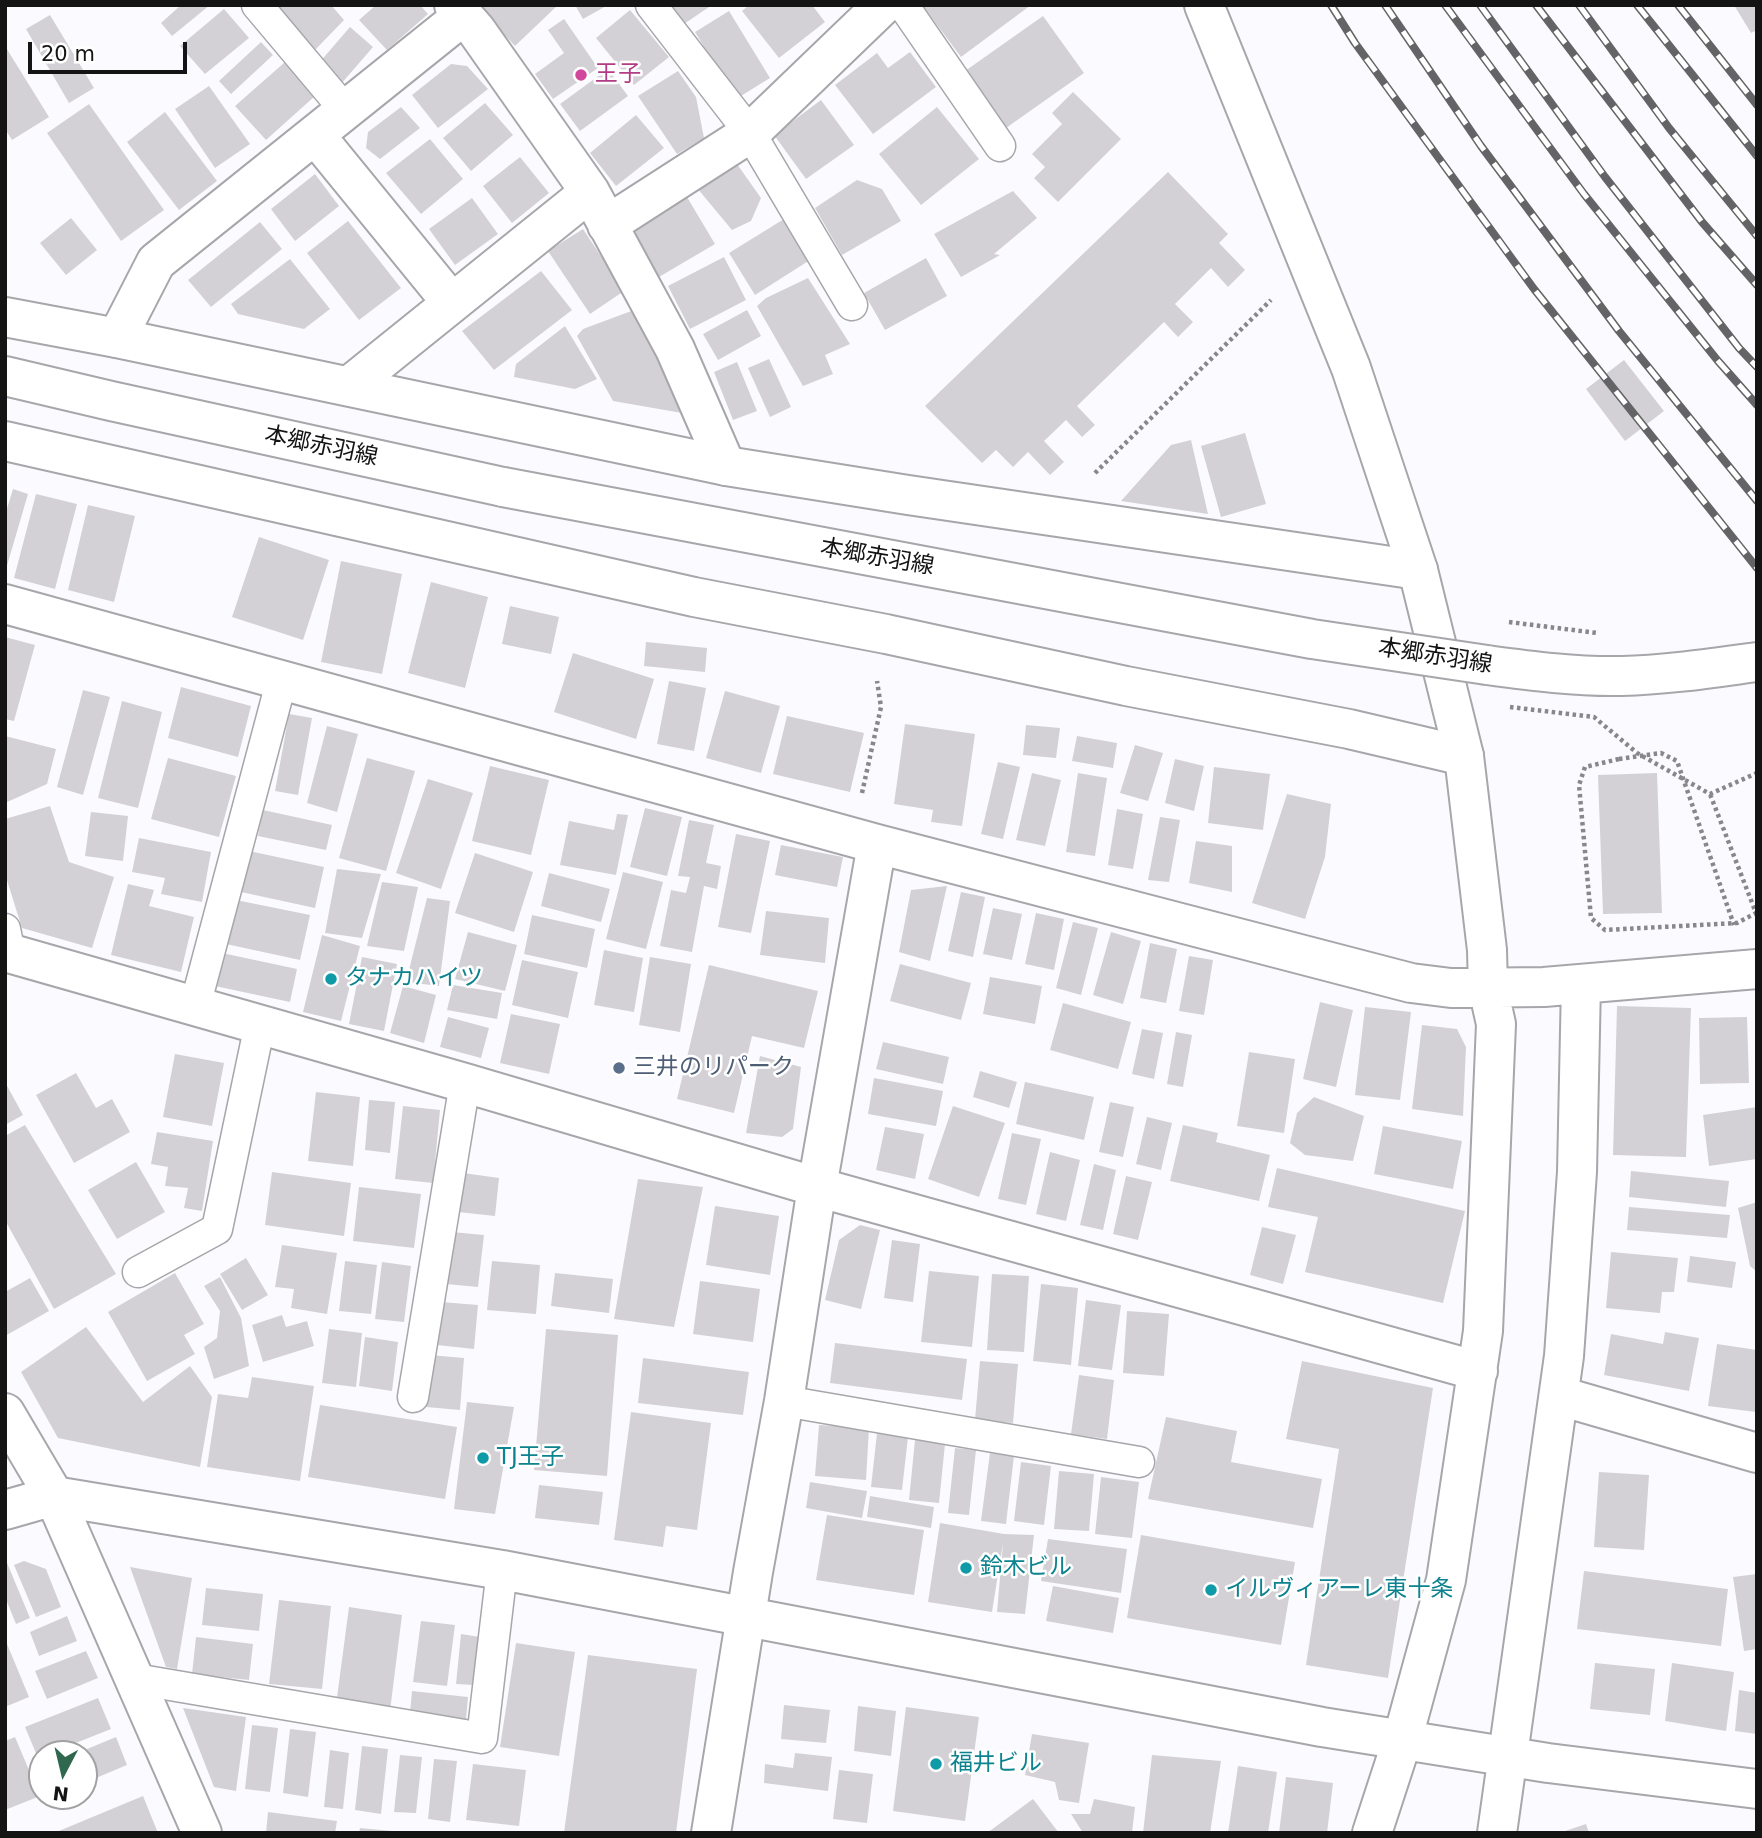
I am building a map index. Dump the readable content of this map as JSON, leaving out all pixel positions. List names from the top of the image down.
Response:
{
  "streets": {
    "street": ["本郷赤羽線"]
  },
  "places": [
    "王子",
    "タナカハイツ",
    "三井のリパーク",
    "TJ王子",
    "鈴木ビル",
    "イルヴィアーレ東十条",
    "福井ビル"
  ],
  "scale_bar": "20 m",
  "north": "bottom"
}
